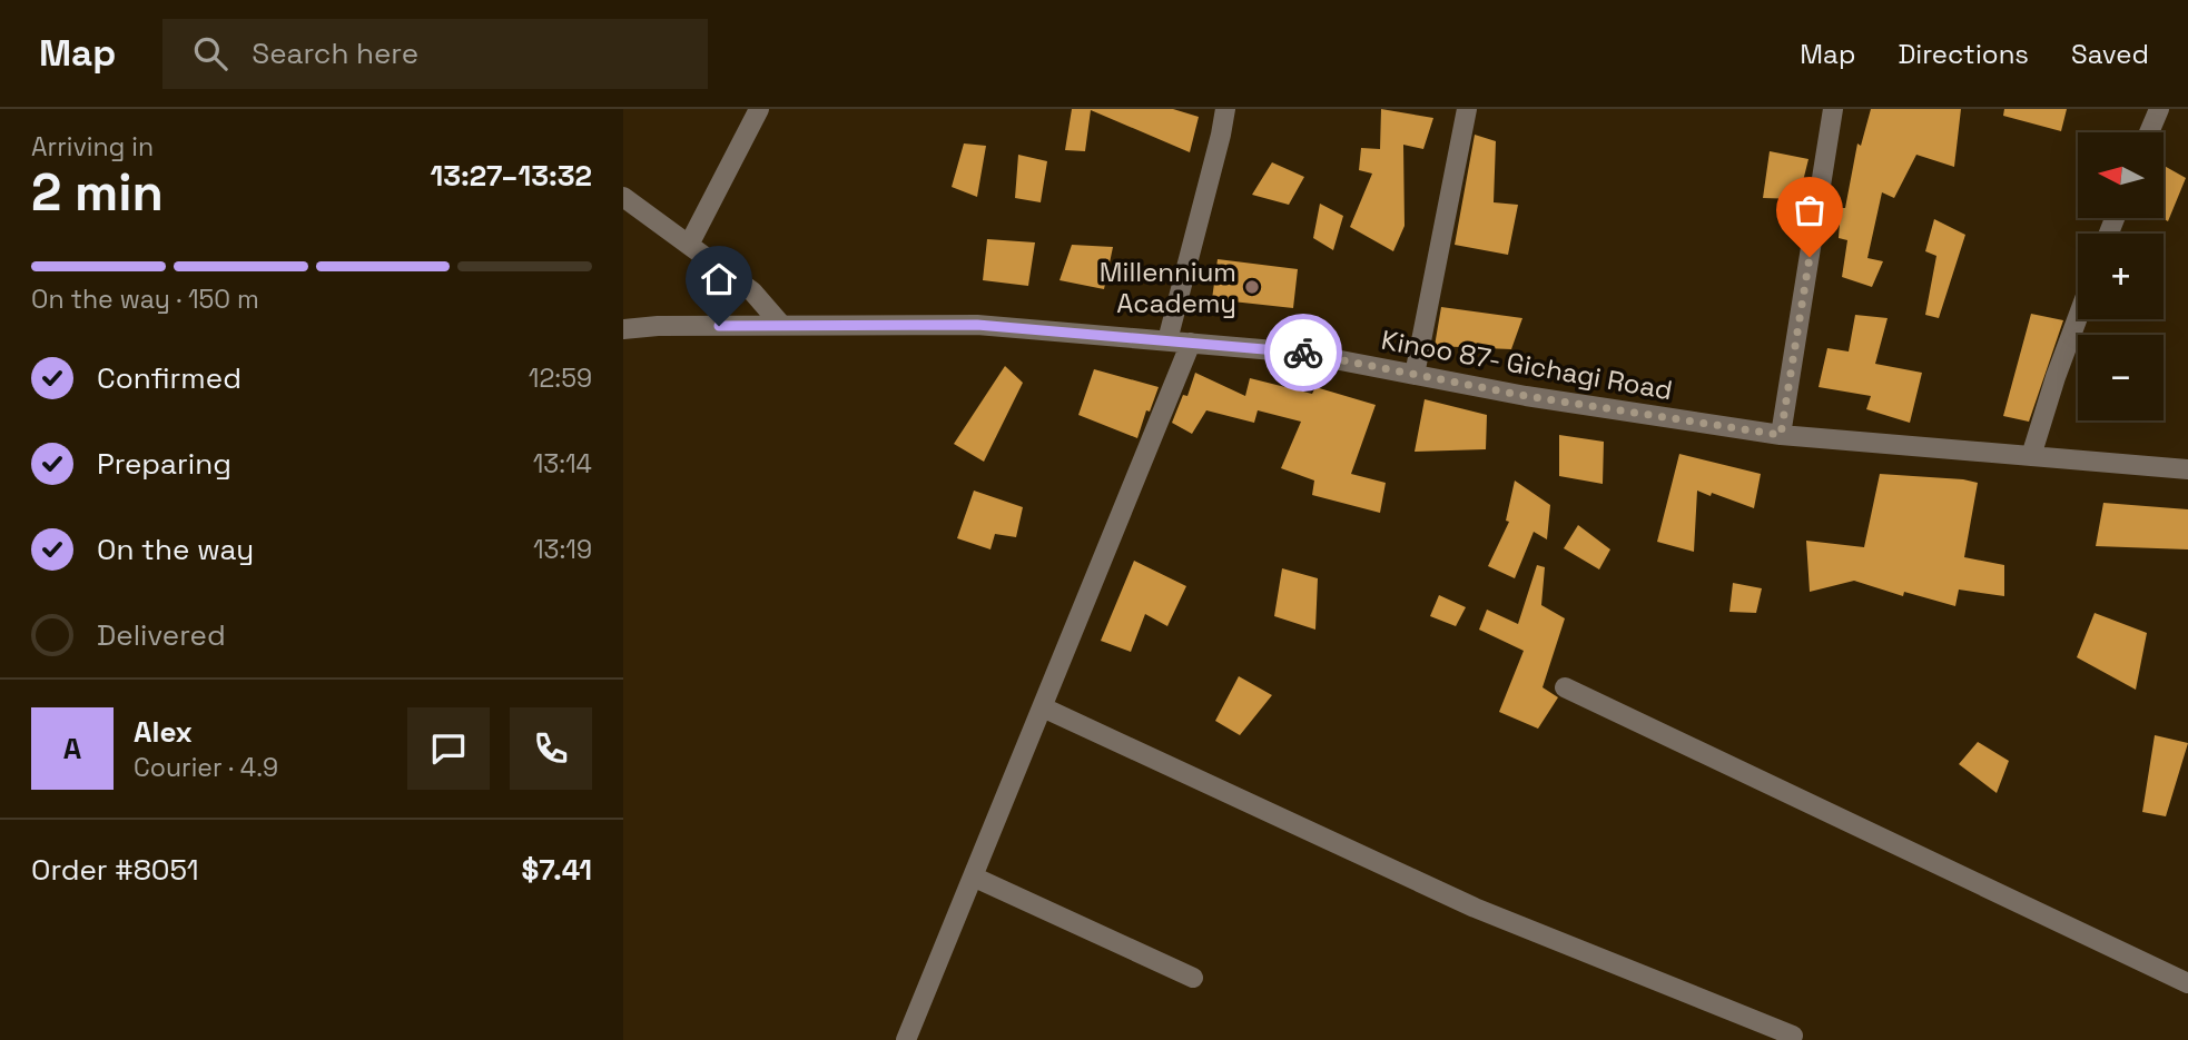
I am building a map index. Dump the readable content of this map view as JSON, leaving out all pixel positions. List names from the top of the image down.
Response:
{
  "streets": {
    "street": ["Kinoo 87- Gichagi Road"]
  },
  "places": ["Millennium Academy"],
  "north": "left",
  "page": {
    "header": "Map",
    "search": "Search here",
    "nav": ["Map", "Directions", "Saved"],
    "heading": ["2 min", "Arriving in", "13:27–13:32"],
    "panel": [
      "Alex",
      "Courier · 4.9",
      "Order #8051",
      "$7.41"
    ],
    "map_buttons": ["+", "−"],
    "bar": "On the way · 150 m",
    "list": [
      ["Confirmed", "12:59"],
      ["Preparing", "13:14"],
      ["On the way", "13:19"],
      "Delivered"
    ],
    "round": "A"
  }
}
